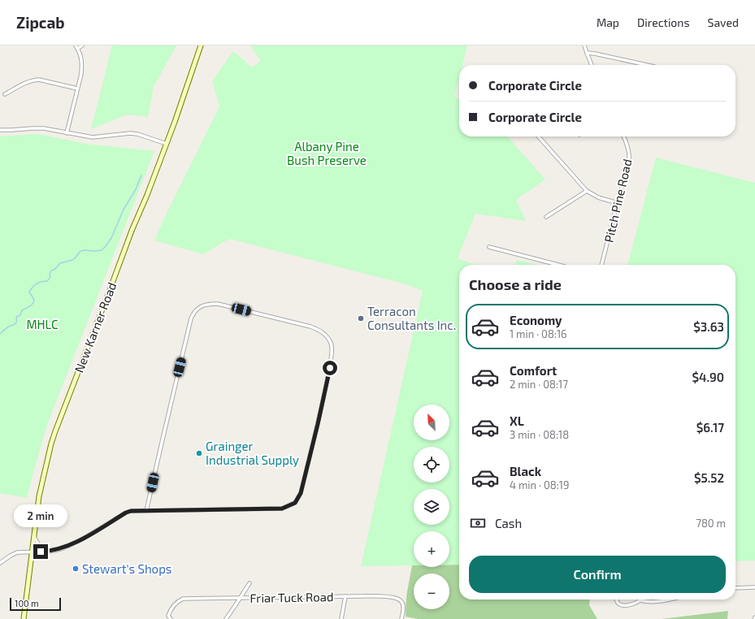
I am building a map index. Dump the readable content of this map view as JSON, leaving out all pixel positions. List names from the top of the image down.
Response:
{
  "streets": {
    "main road": ["New Karner Road"],
    "street": ["Pitch Pine Road", "Friar Tuck Road"]
  },
  "parks": ["Albany Pine Bush Preserve", "MHLC"],
  "places": ["Terracon Consultants Inc.", "Grainger Industrial Supply", "Stewart's Shops"],
  "scale_bar": "100 m",
  "north": "top left",
  "page": {
    "header": "Zipcab",
    "nav": ["Map", "Directions", "Saved"],
    "banner": ["Corporate Circle", "Corporate Circle"],
    "heading": "Choose a ride",
    "list": [
      {
        "name": "Economy",
        "note": "1 min · 08:16",
        "value": "$3.63"
      },
      {
        "name": "Comfort",
        "note": "2 min · 08:17",
        "value": "$4.90"
      },
      {
        "name": "XL",
        "note": "3 min · 08:18",
        "value": "$6.17"
      },
      {
        "name": "Black",
        "note": "4 min · 08:19",
        "value": "$5.52"
      }
    ],
    "map_buttons": ["+", "−"],
    "bubble": "2 min",
    "pay": ["Cash", "780 m"],
    "buttons": "Confirm",
    "scale": "100 m"
  }
}
